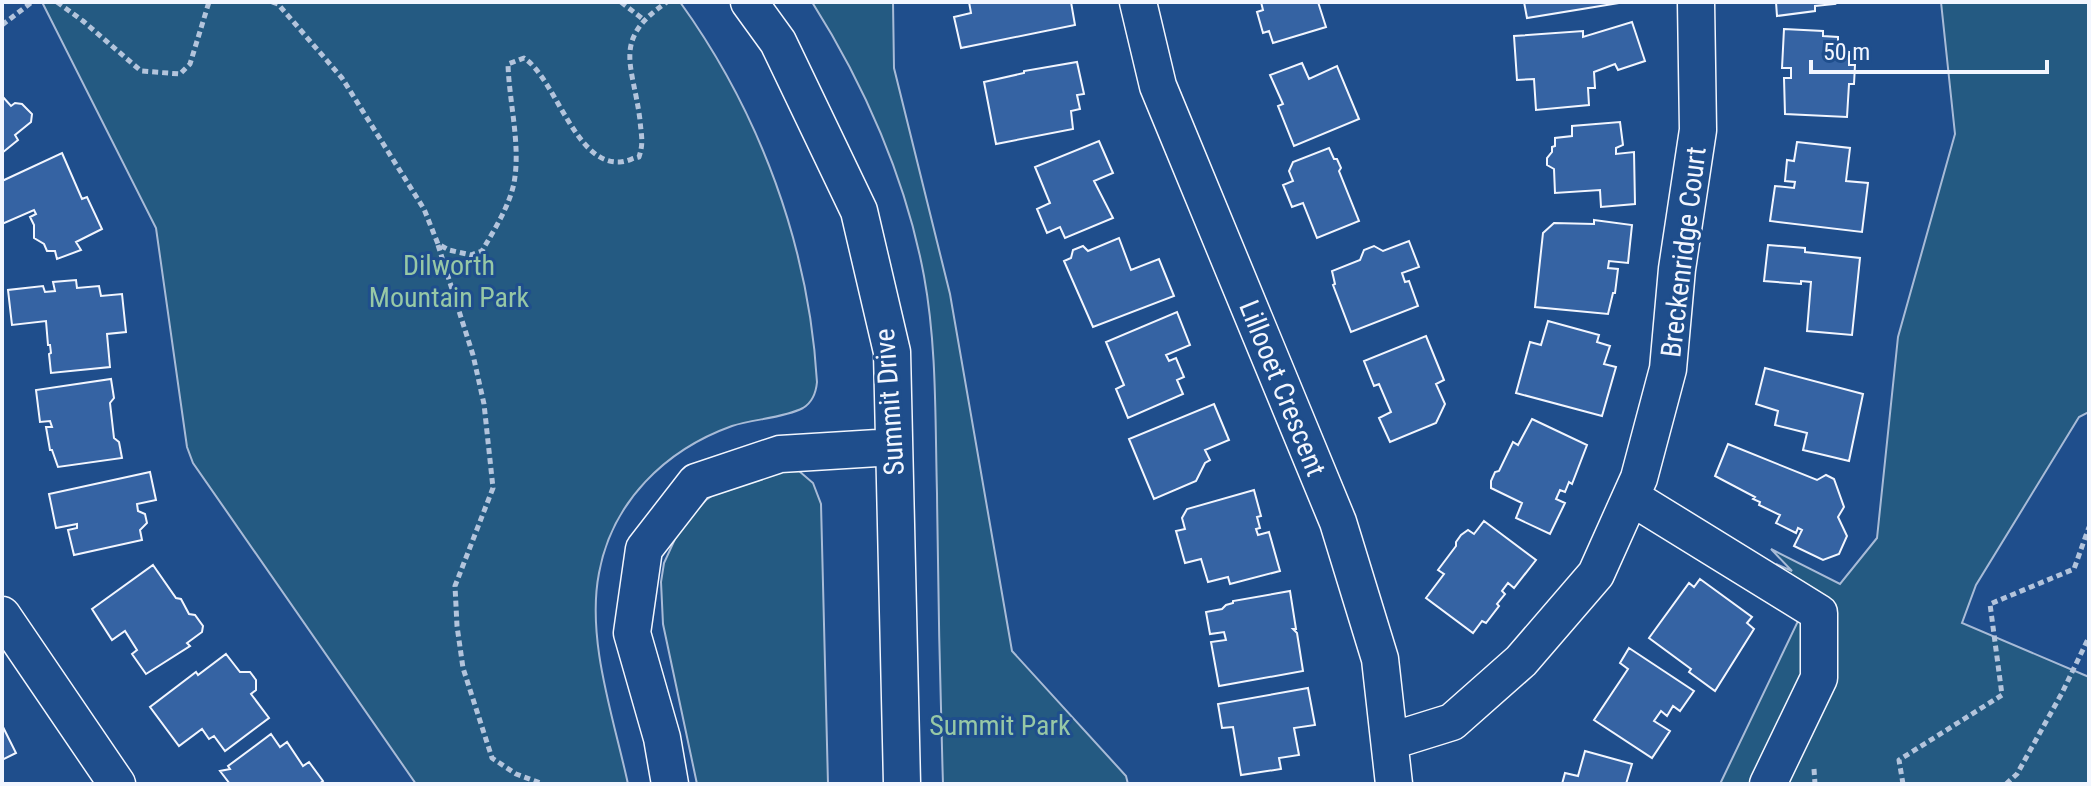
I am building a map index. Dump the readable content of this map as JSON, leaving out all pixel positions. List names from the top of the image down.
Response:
{
  "streets": {
    "street": ["Breckenridge Court", "Lillooet Crescent", "Summit Drive"]
  },
  "crossings": [
    ["Breckenridge Court", "Lillooet Crescent"]
  ],
  "parks": ["Dilworth Mountain Park", "Summit Park"],
  "scale_bar": "50 m"
}
